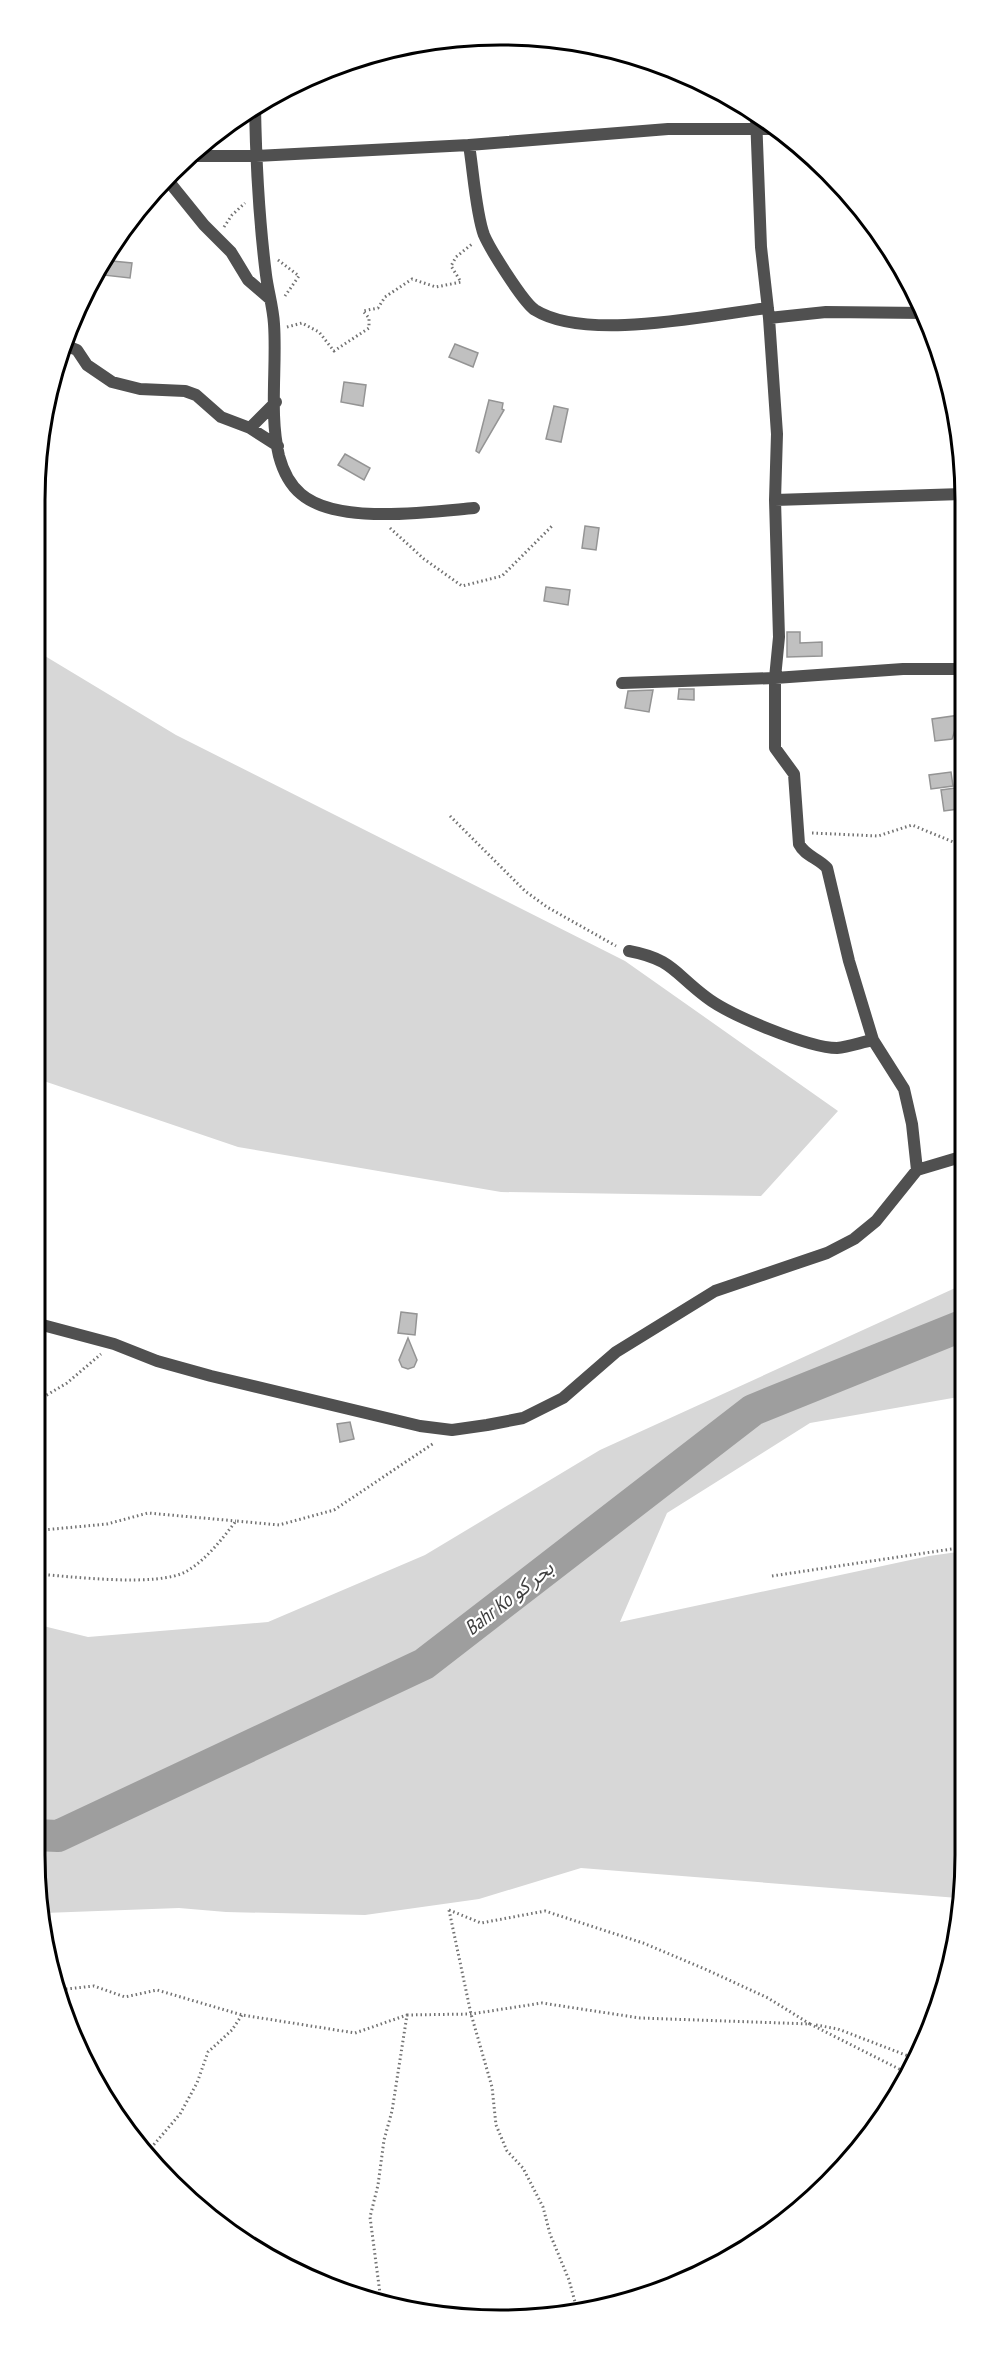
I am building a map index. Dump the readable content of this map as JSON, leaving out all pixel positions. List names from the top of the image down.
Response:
{
  "water": ["Bahr Ko بحر كو"]
}
